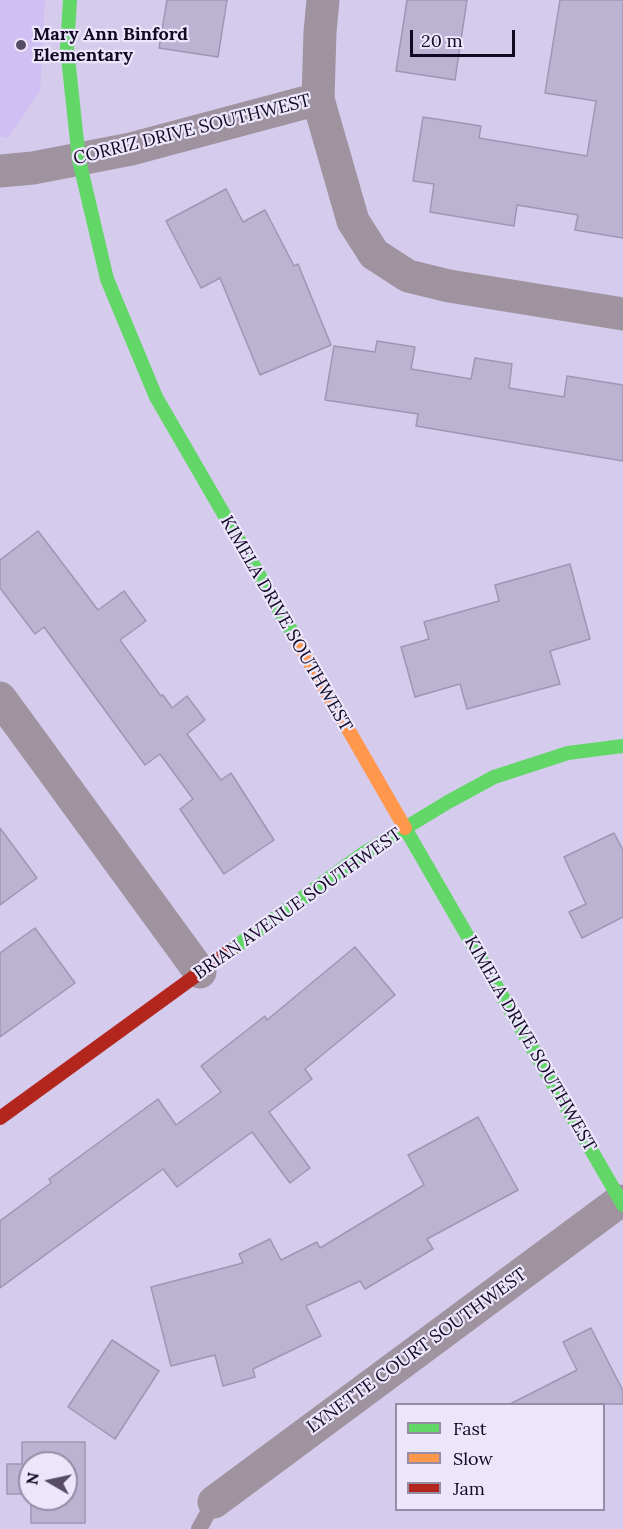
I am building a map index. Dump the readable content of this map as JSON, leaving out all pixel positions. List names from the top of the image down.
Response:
{
  "streets": {
    "street": [
      "CORRIZ DRIVE SOUTHWEST",
      "KIMELA DRIVE SOUTHWEST",
      "BRIAN AVENUE SOUTHWEST",
      "LYNETTE COURT SOUTHWEST"
    ]
  },
  "crossings": [
    ["CORRIZ DRIVE SOUTHWEST", "KIMELA DRIVE SOUTHWEST"],
    ["KIMELA DRIVE SOUTHWEST", "BRIAN AVENUE SOUTHWEST"],
    ["KIMELA DRIVE SOUTHWEST", "LYNETTE COURT SOUTHWEST"]
  ],
  "places": ["Mary Ann Binford Elementary"],
  "legend": ["Fast", "Slow", "Jam"],
  "scale_bar": "20 m",
  "north": "left"
}
